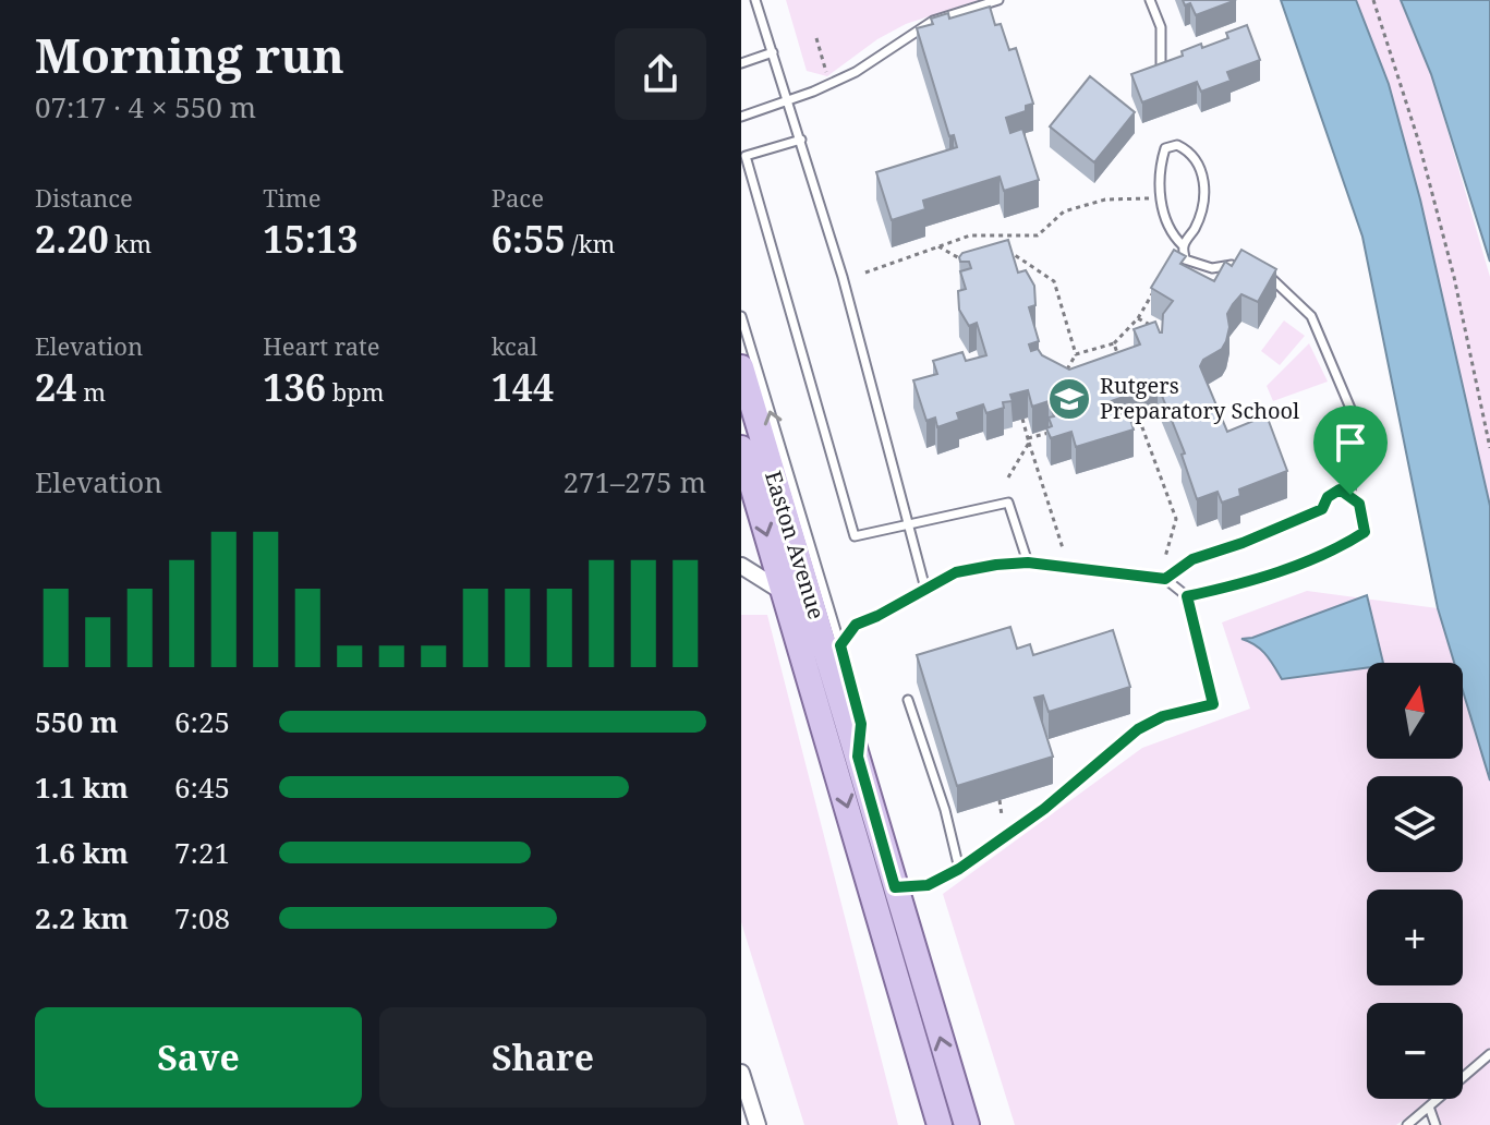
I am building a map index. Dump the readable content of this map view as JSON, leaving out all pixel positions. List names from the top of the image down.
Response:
{
  "streets": {
    "main road": ["Easton Avenue"]
  },
  "places": {
    "school or university": ["Rutgers Preparatory School"]
  },
  "north": "top",
  "page": {
    "heading": ["Morning run", "07:17 · 4 × 550 m"],
    "stats": [
      ["Distance", "2.20 km"],
      ["Time", "15:13"],
      ["Pace", "6:55 /km"],
      ["Elevation", "24 m"],
      ["Heart rate", "136 bpm"],
      ["kcal", "144"]
    ],
    "chart": ["Elevation", "271–275 m"],
    "map_buttons": ["+", "−"],
    "list": [
      {
        "name": "550 m",
        "note": "6:25"
      },
      {
        "name": "1.1 km",
        "note": "6:45"
      },
      {
        "name": "1.6 km",
        "note": "7:21"
      },
      {
        "name": "2.2 km",
        "note": "7:08"
      }
    ],
    "buttons": ["Save", "Share"]
  }
}
